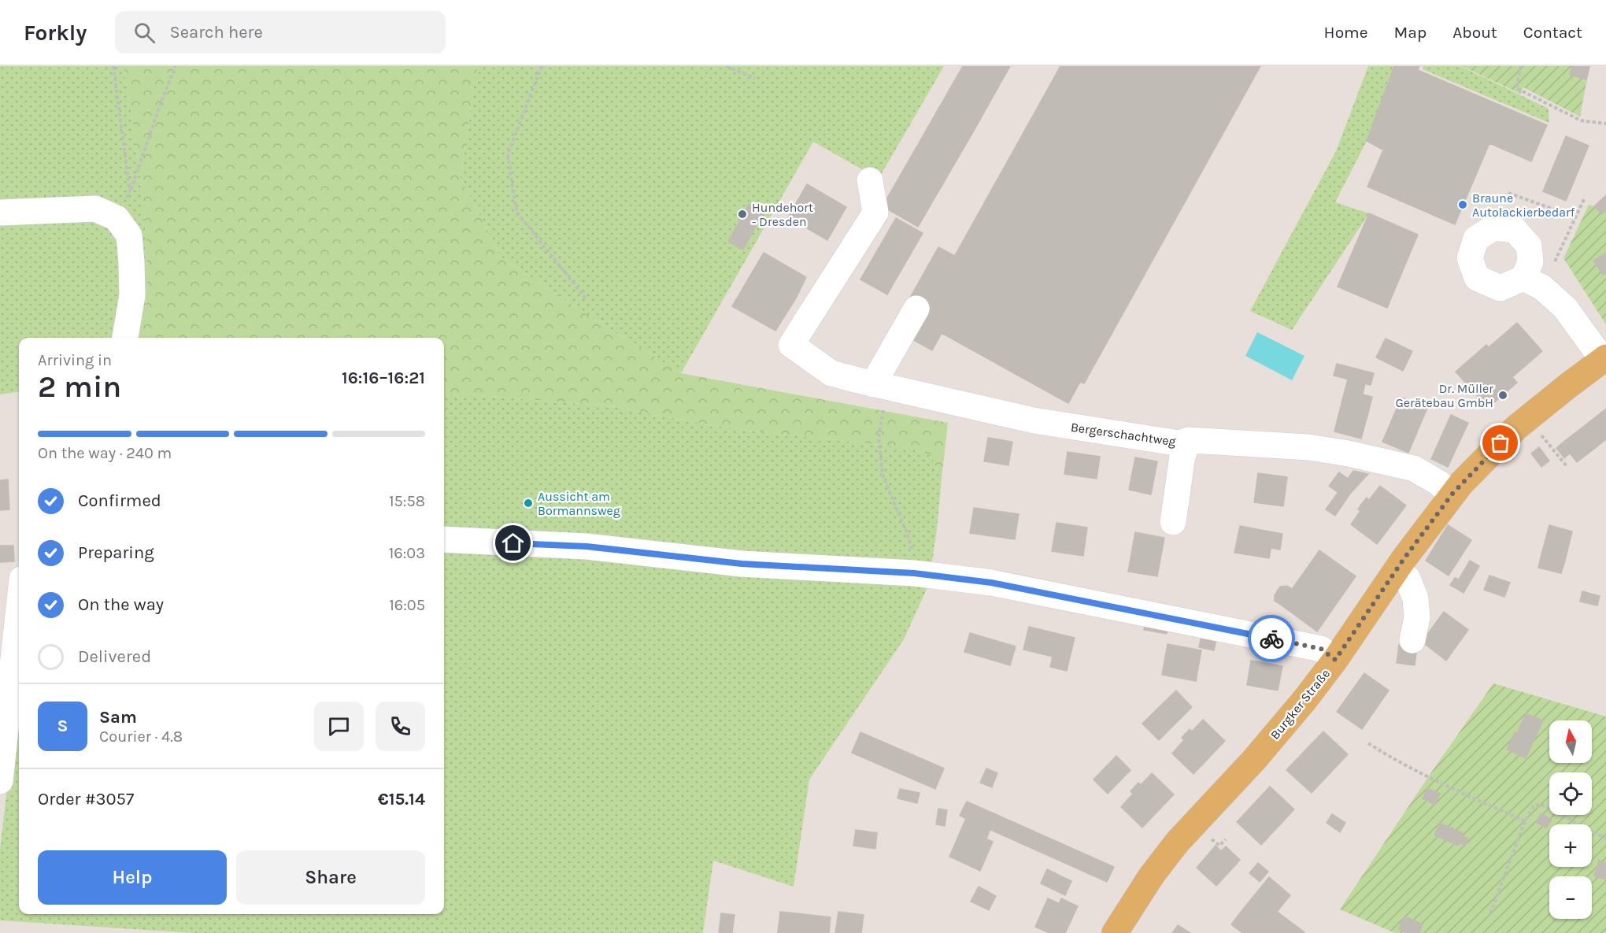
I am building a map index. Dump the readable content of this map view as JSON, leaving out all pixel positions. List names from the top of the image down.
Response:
{
  "streets": {
    "main road": ["Burgker Straße"],
    "street": ["Bergerschachtweg"]
  },
  "crossings": [
    ["Bergerschachtweg", "Burgker Straße"]
  ],
  "places": [
    "Braune Autolackierbedarf",
    "Hundehort - Dresden",
    "Dr. Müller Gerätebau GmbH",
    "Aussicht am Bormannsweg"
  ],
  "north": "top",
  "page": {
    "header": "Forkly",
    "search": "Search here",
    "nav": [
      "Home",
      "Map",
      "About",
      "Contact"
    ],
    "heading": ["2 min", "Arriving in", "16:16–16:21"],
    "panel": [
      "Sam",
      "Courier · 4.8",
      "Order #3057",
      "€15.14"
    ],
    "bar": "On the way · 240 m",
    "list": [
      ["Confirmed", "15:58"],
      ["Preparing", "16:03"],
      ["On the way", "16:05"],
      "Delivered"
    ],
    "round": "S",
    "map_buttons": ["+", "−"],
    "buttons": ["Help", "Share"]
  }
}
